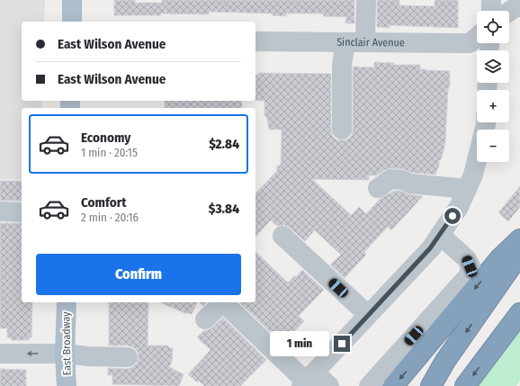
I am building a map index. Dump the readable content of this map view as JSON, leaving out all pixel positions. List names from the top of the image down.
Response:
{
  "streets": {
    "main road": ["East Broadway"],
    "street": ["Sinclair Avenue"]
  },
  "page": {
    "map_buttons": ["+", "−"],
    "banner": ["East Wilson Avenue", "East Wilson Avenue"],
    "list": [
      {
        "name": "Economy",
        "note": "1 min · 20:15",
        "value": "$2.84"
      },
      {
        "name": "Comfort",
        "note": "2 min · 20:16",
        "value": "$3.84"
      }
    ],
    "buttons": "Confirm",
    "bubble": "1 min"
  }
}
